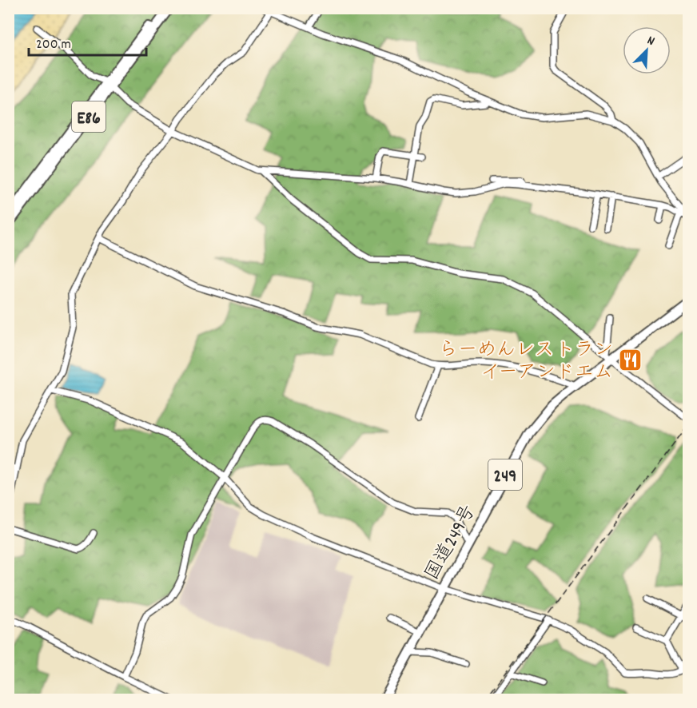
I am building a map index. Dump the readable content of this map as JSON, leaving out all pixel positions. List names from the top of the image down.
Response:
{
  "streets": {
    "highway": ["E86", "249", "国道249号"]
  },
  "places": {
    "restaurant": ["らーめんレストラン イーアンドエム"]
  },
  "scale_bar": "200 m",
  "north": "top right"
}
